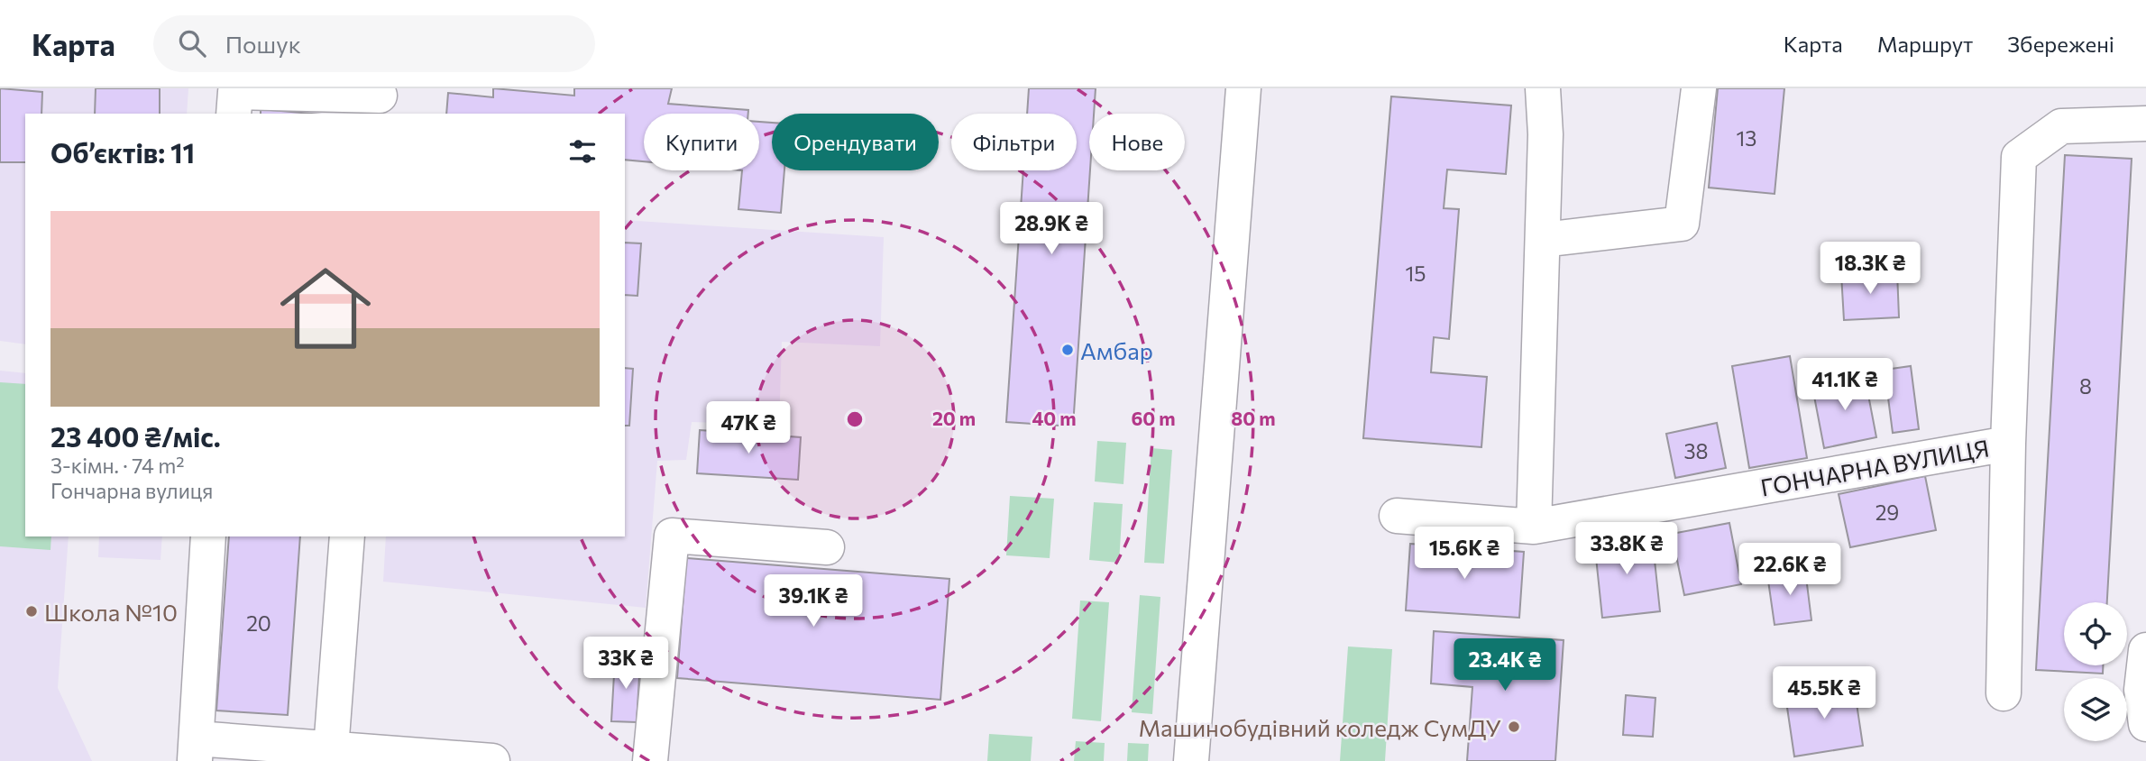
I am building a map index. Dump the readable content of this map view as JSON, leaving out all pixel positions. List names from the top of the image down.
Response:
{
  "streets": {
    "street": ["ГОНЧАРНА ВУЛИЦЯ"]
  },
  "places": ["Амбар", "Школа №10", "Машинобудівний коледж СумДУ"],
  "house_numbers": [
    "13",
    "15",
    "8",
    "38",
    "29",
    "20"
  ],
  "page": {
    "header": "Карта",
    "search": "Пошук",
    "nav": ["Карта", "Маршрут", "Збережені"],
    "chip": [
      "Купити",
      "Орендувати",
      "Фільтри",
      "Нове"
    ],
    "heading": "Об’єктів: 11",
    "list": [
      {
        "name": "23 400 ₴/міс.",
        "note": "3-кімн. · 74 m² · Гончарна вулиця"
      }
    ],
    "price": [
      "28.9K ₴",
      "18.3K ₴",
      "41.1K ₴",
      "47K ₴",
      "33.8K ₴",
      "15.6K ₴",
      "22.6K ₴",
      "39.1K ₴",
      "33K ₴",
      "23.4K ₴",
      "45.5K ₴"
    ]
  },
  "rings": [
    "20 m",
    "40 m",
    "60 m",
    "80 m"
  ]
}
